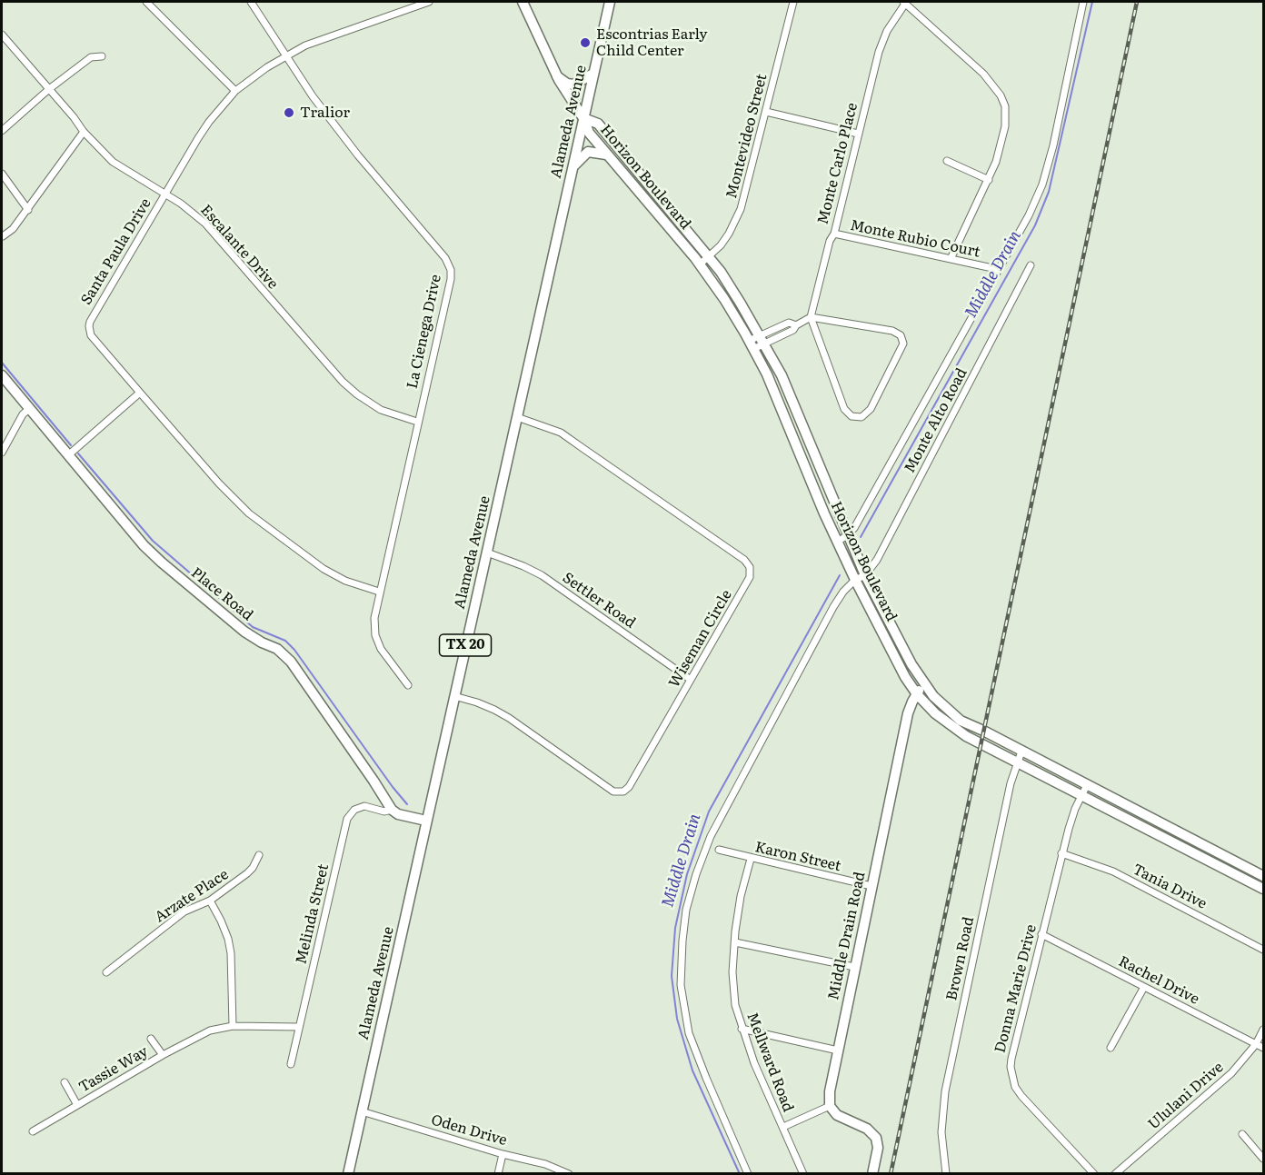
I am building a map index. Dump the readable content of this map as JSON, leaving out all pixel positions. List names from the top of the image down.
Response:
{
  "streets": {
    "main road": [
      "Alameda Avenue",
      "Horizon Boulevard",
      "Place Road",
      "TX 20",
      "Middle Drain Road"
    ],
    "street": [
      "Montevideo Street",
      "Monte Carlo Place",
      "Monte Rubio Court",
      "Escalante Drive",
      "Santa Paula Drive",
      "La Cienega Drive",
      "Monte Alto Road",
      "Settler Road",
      "Wiseman Circle",
      "Karon Street",
      "Tania Drive",
      "Arzate Place",
      "Melinda Street",
      "Brown Road",
      "Rachel Drive",
      "Donna Marie Drive",
      "Mellward Road",
      "Tassie Way",
      "Ululani Drive",
      "Oden Drive"
    ]
  },
  "crossings": [
    ["Alameda Avenue", "Horizon Boulevard"],
    ["Alameda Avenue", "Settler Road"],
    ["Alameda Avenue", "Wiseman Circle"],
    ["Alameda Avenue", "Oden Drive"],
    ["Montevideo Street", "Horizon Boulevard"],
    ["Monte Carlo Place", "Monte Rubio Court"],
    ["Horizon Boulevard", "Monte Alto Road"],
    ["Horizon Boulevard", "Middle Drain Road"],
    ["Horizon Boulevard", "Brown Road"],
    ["Horizon Boulevard", "Donna Marie Drive"],
    ["Escalante Drive", "Santa Paula Drive"],
    ["Escalante Drive", "La Cienega Drive"],
    ["Santa Paula Drive", "La Cienega Drive"],
    ["Place Road", "Melinda Street"],
    ["Settler Road", "Wiseman Circle"],
    ["Karon Street", "Middle Drain Road"],
    ["Karon Street", "Mellward Road"],
    ["Tania Drive", "Donna Marie Drive"],
    ["Melinda Street", "Tassie Way"],
    ["Rachel Drive", "Donna Marie Drive"],
    ["Rachel Drive", "Ululani Drive"]
  ],
  "water": ["Middle Drain"],
  "places": ["Escontrias Early Child Center", "Tralior"]
}
